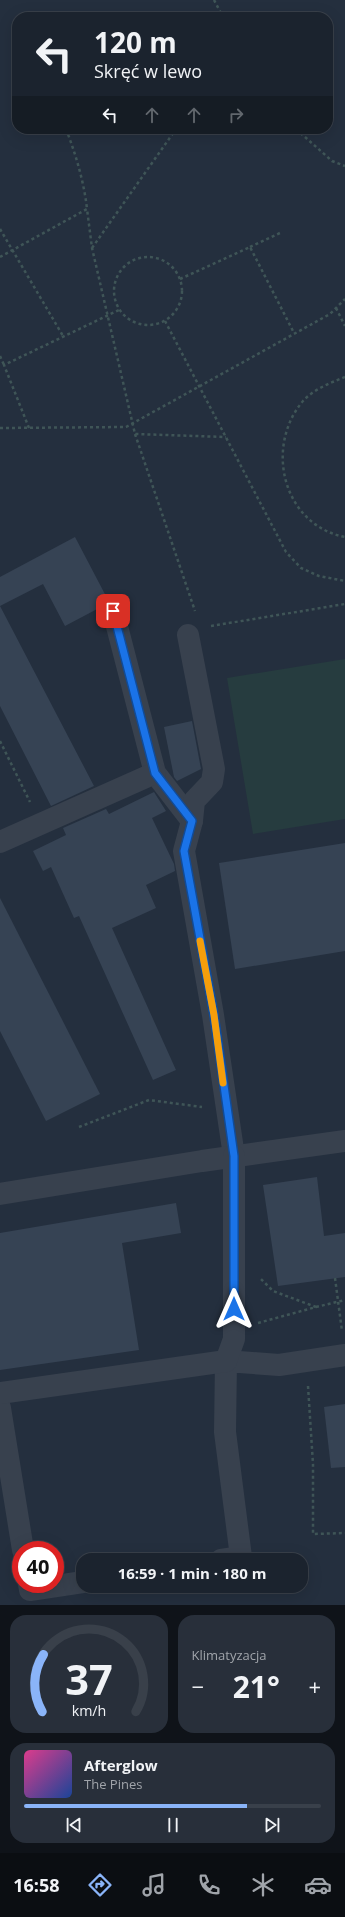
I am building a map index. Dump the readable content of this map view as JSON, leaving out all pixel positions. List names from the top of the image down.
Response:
{
  "page": {
    "turn": ["120 m", "Skręć w lewo"],
    "limit": "40",
    "trip": "16:59 · 1 min · 180 m",
    "tile": "Klimatyzacja",
    "heat": ["−", "21°", "+"],
    "song": ["Afterglow", "The Pines"],
    "tabs": "16:58",
    "gauge": ["37", "km/h"]
  }
}
